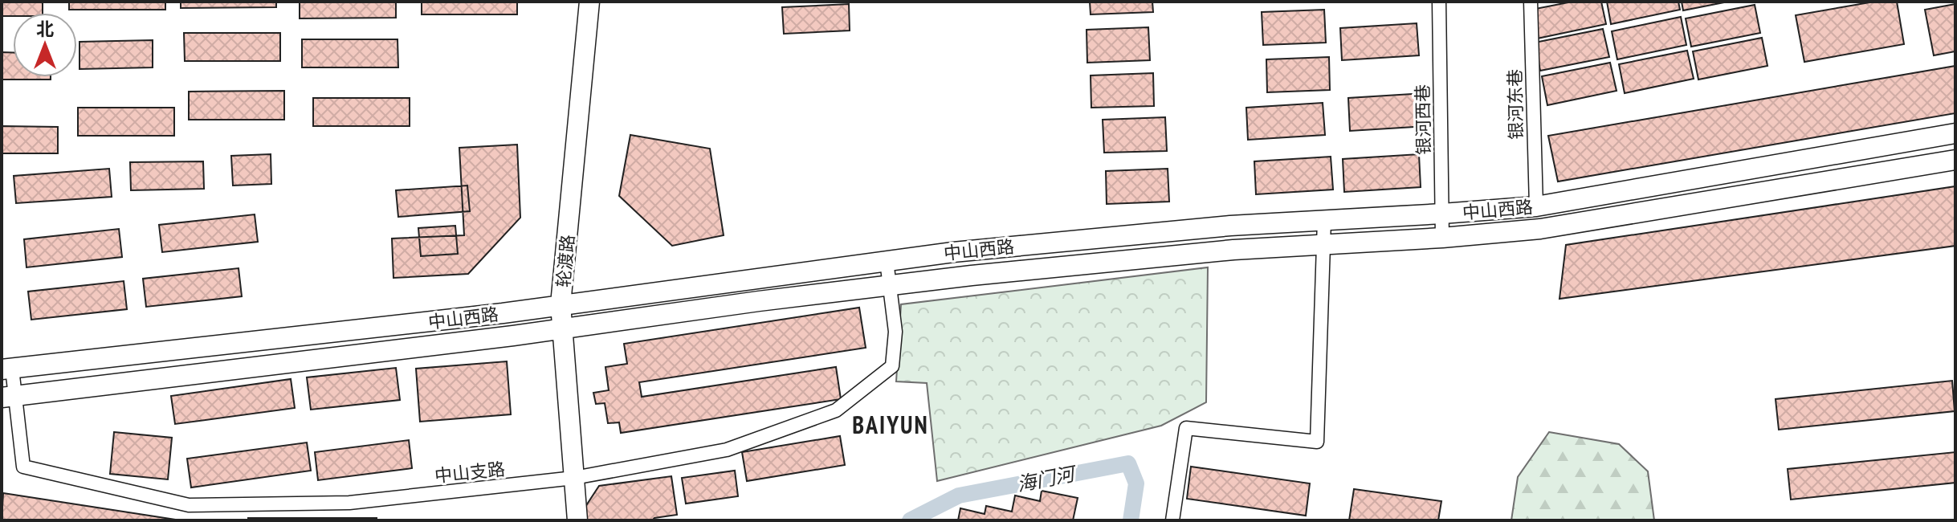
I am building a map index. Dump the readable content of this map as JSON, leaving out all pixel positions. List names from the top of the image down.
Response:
{
  "streets": {
    "main road": ["中山西路", "轮渡路"],
    "street": ["银河东巷", "银河西巷", "中山支路"]
  },
  "crossings": [
    ["银河东巷", "中山西路"],
    ["银河西巷", "中山西路"],
    ["中山西路", "轮渡路"],
    ["中山西路", "中山支路"],
    ["轮渡路", "中山支路"]
  ],
  "districts": ["BAIYUN"],
  "water": ["海门河"],
  "north": "top"
}
